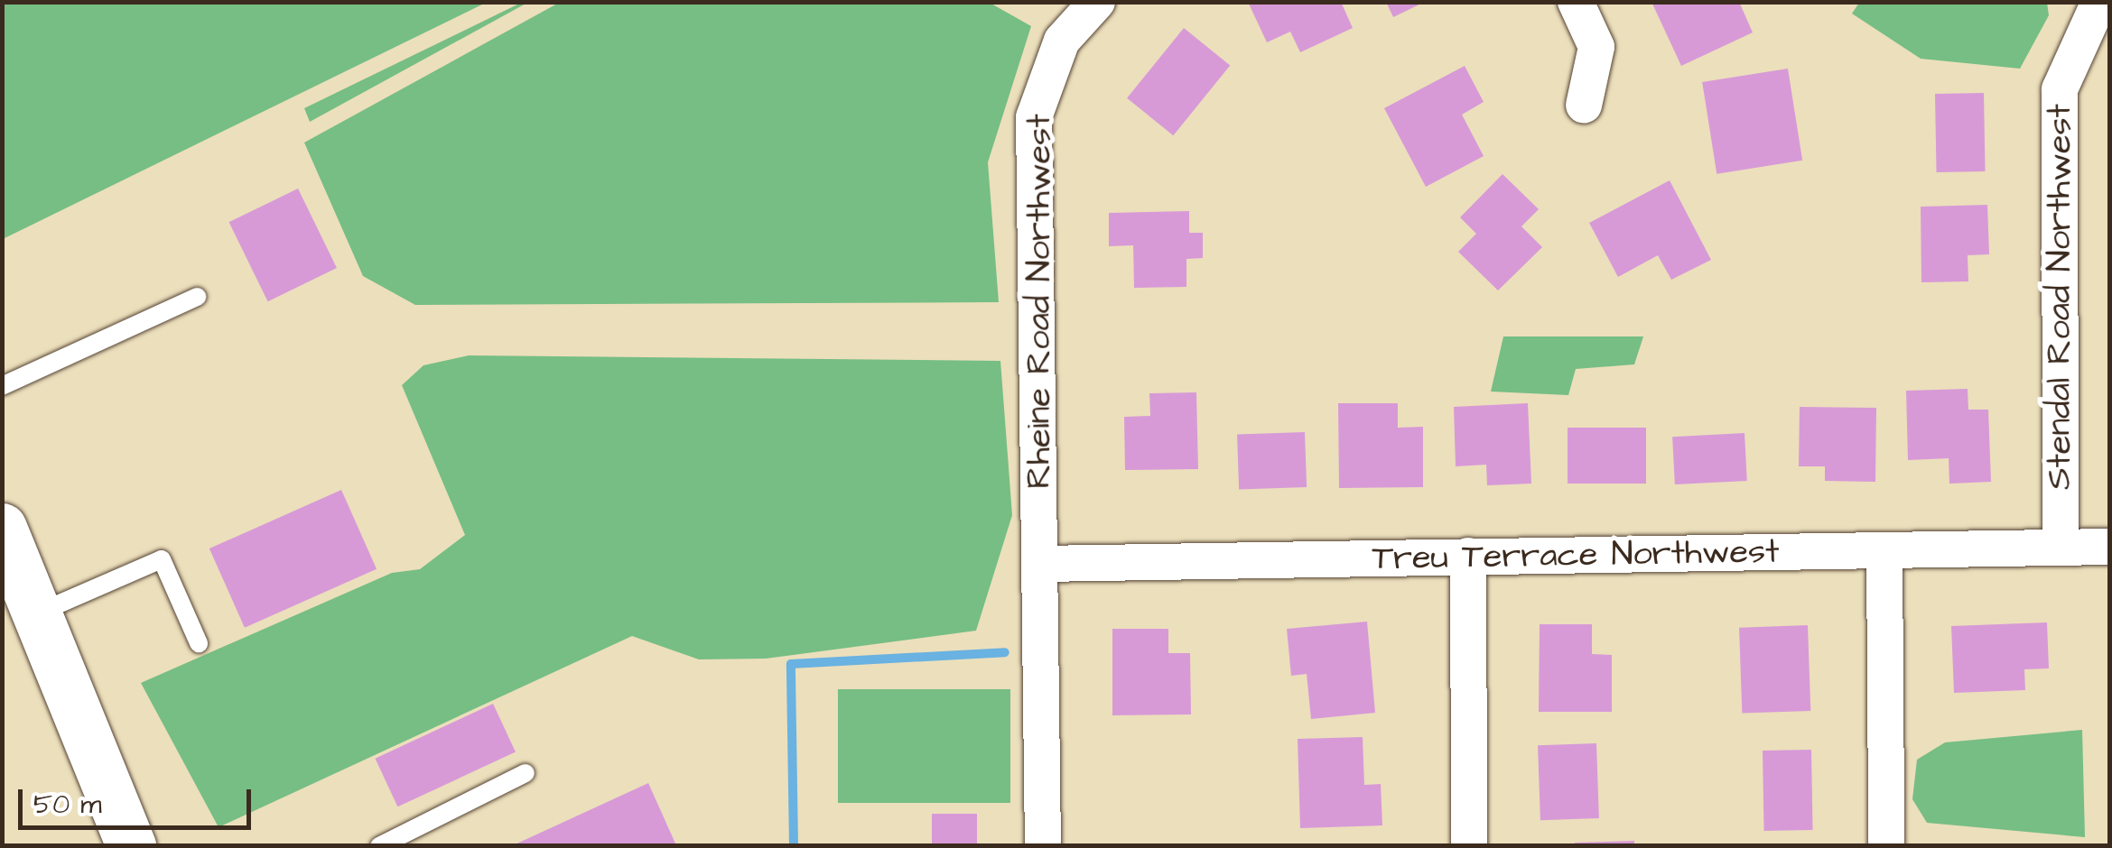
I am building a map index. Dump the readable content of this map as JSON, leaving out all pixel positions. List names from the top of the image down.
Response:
{
  "streets": {
    "street": ["Stendal Road Northwest", "Rheine Road Northwest", "Treu Terrace Northwest"]
  },
  "crossings": [
    ["Stendal Road Northwest", "Treu Terrace Northwest"],
    ["Rheine Road Northwest", "Treu Terrace Northwest"]
  ],
  "scale_bar": "50 m"
}
